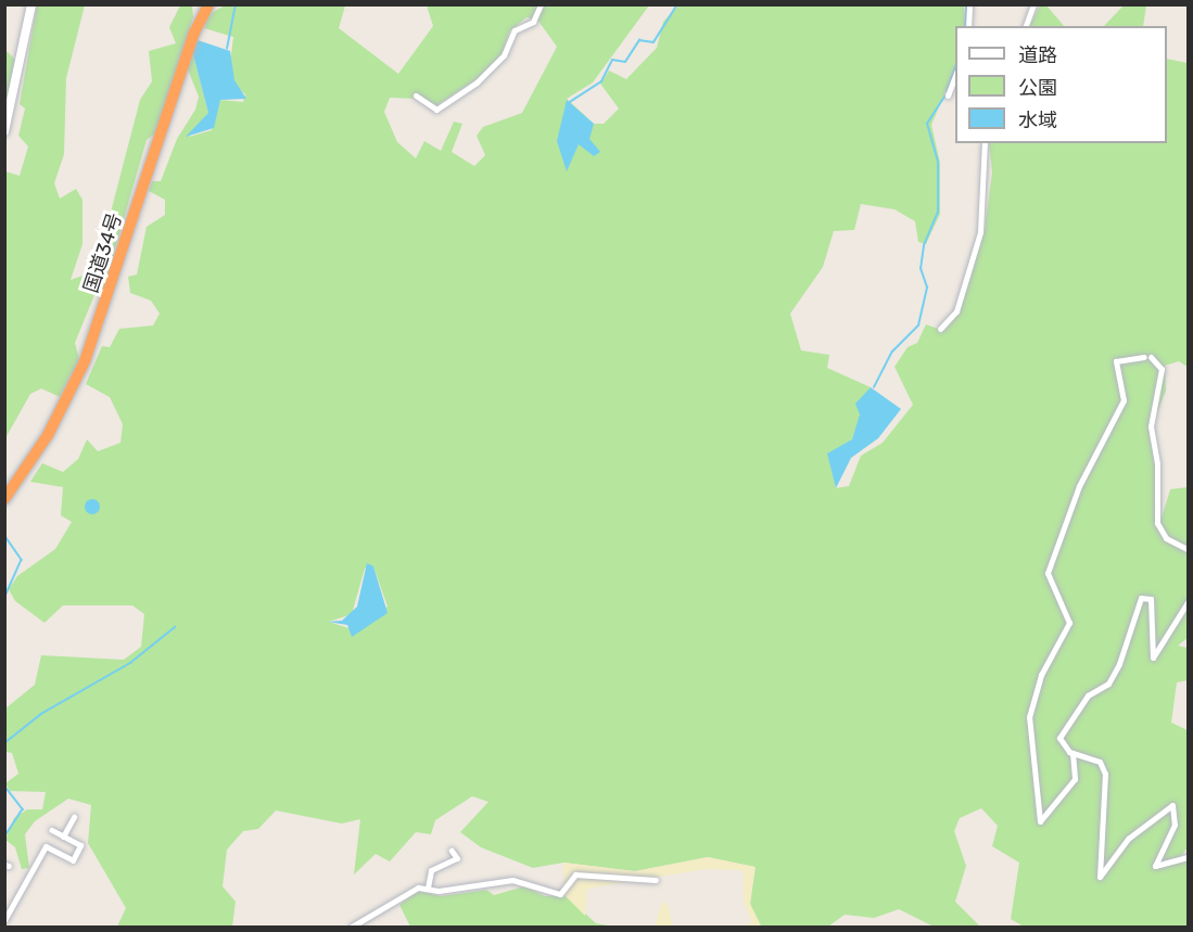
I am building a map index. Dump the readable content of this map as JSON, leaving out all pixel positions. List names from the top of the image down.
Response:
{
  "streets": {
    "highway": ["国道34号"]
  },
  "legend": ["道路", "公園", "水域"]
}
